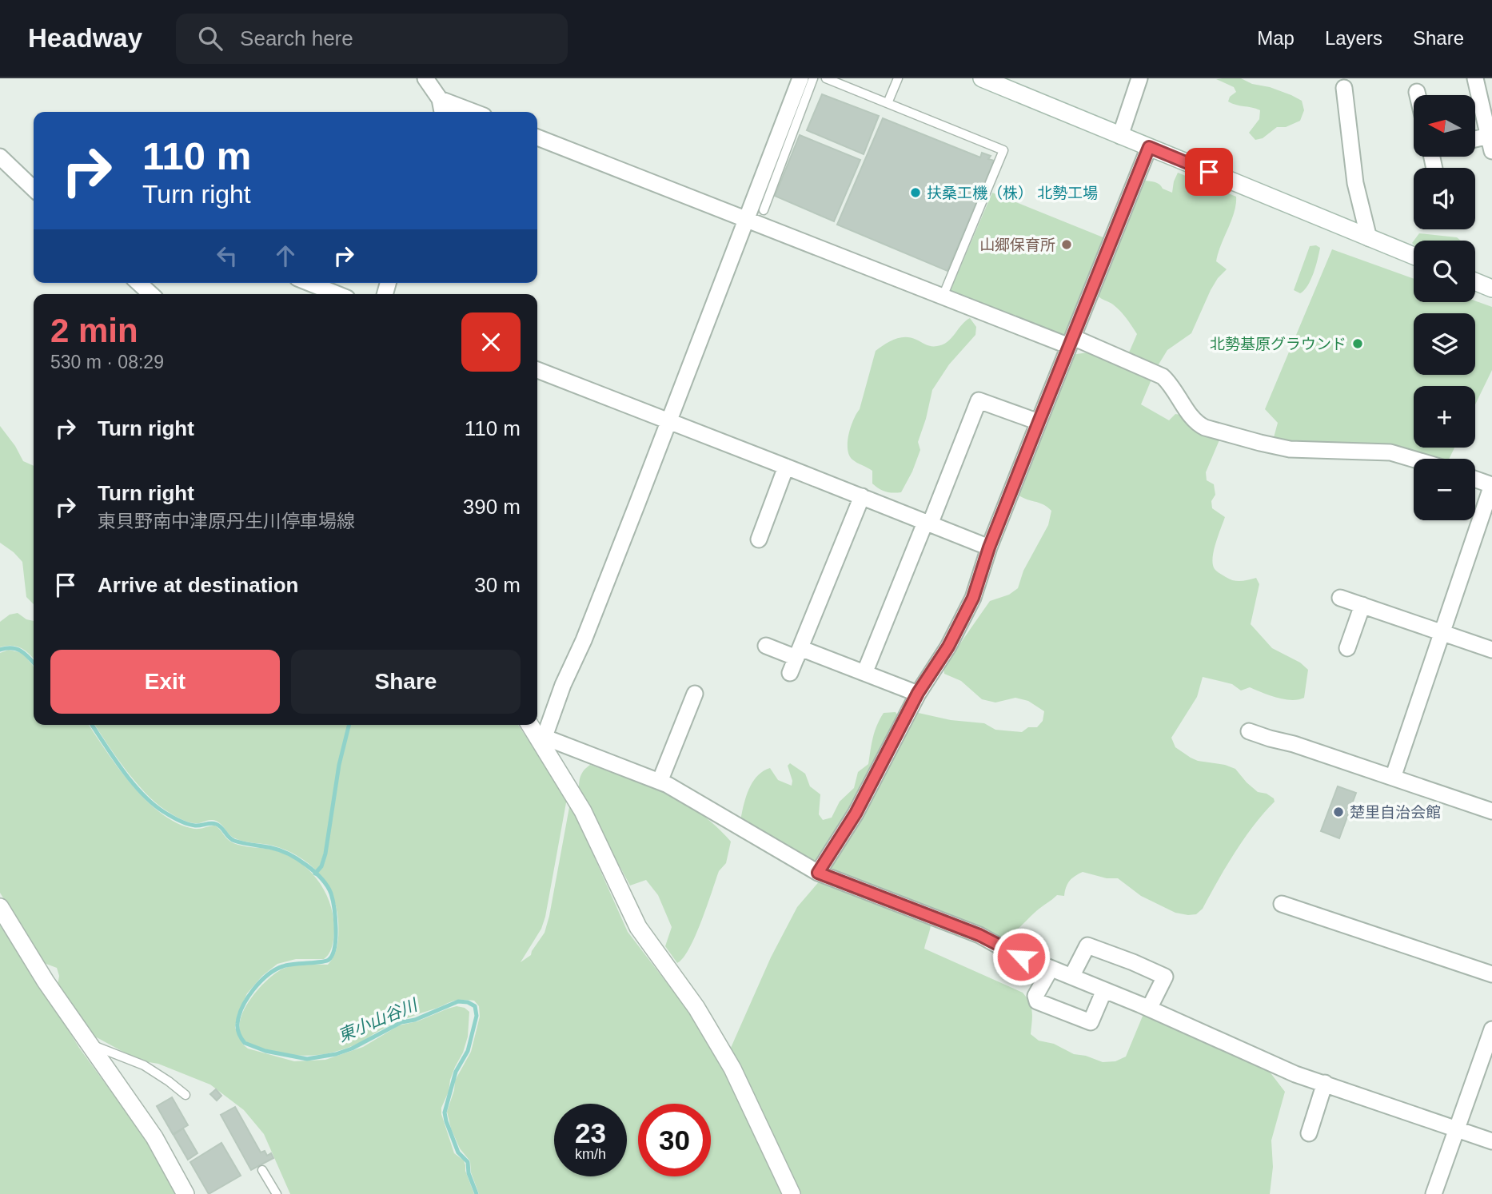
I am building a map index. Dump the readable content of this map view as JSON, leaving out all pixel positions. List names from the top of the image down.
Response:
{
  "water": ["東小山谷川"],
  "places": [
    "扶桑工機（株） 北勢工場",
    "山郷保育所",
    "北勢基原グラウンド",
    "楚里自治会館"
  ],
  "north": "left",
  "page": {
    "header": "Headway",
    "search": "Search here",
    "nav": ["Map", "Layers", "Share"],
    "map_buttons": ["+", "−"],
    "turn": ["110 m", "Turn right"],
    "heading": ["2 min", "530 m · 08:29"],
    "list": [
      {
        "name": "Turn right",
        "value": "110 m"
      },
      {
        "name": "Turn right",
        "note": "東貝野南中津原丹生川停車場線",
        "value": "390 m"
      },
      {
        "name": "Arrive at destination",
        "value": "30 m"
      }
    ],
    "buttons": ["Exit", "Share"],
    "speed": "23 km/h",
    "limit": "30"
  }
}
